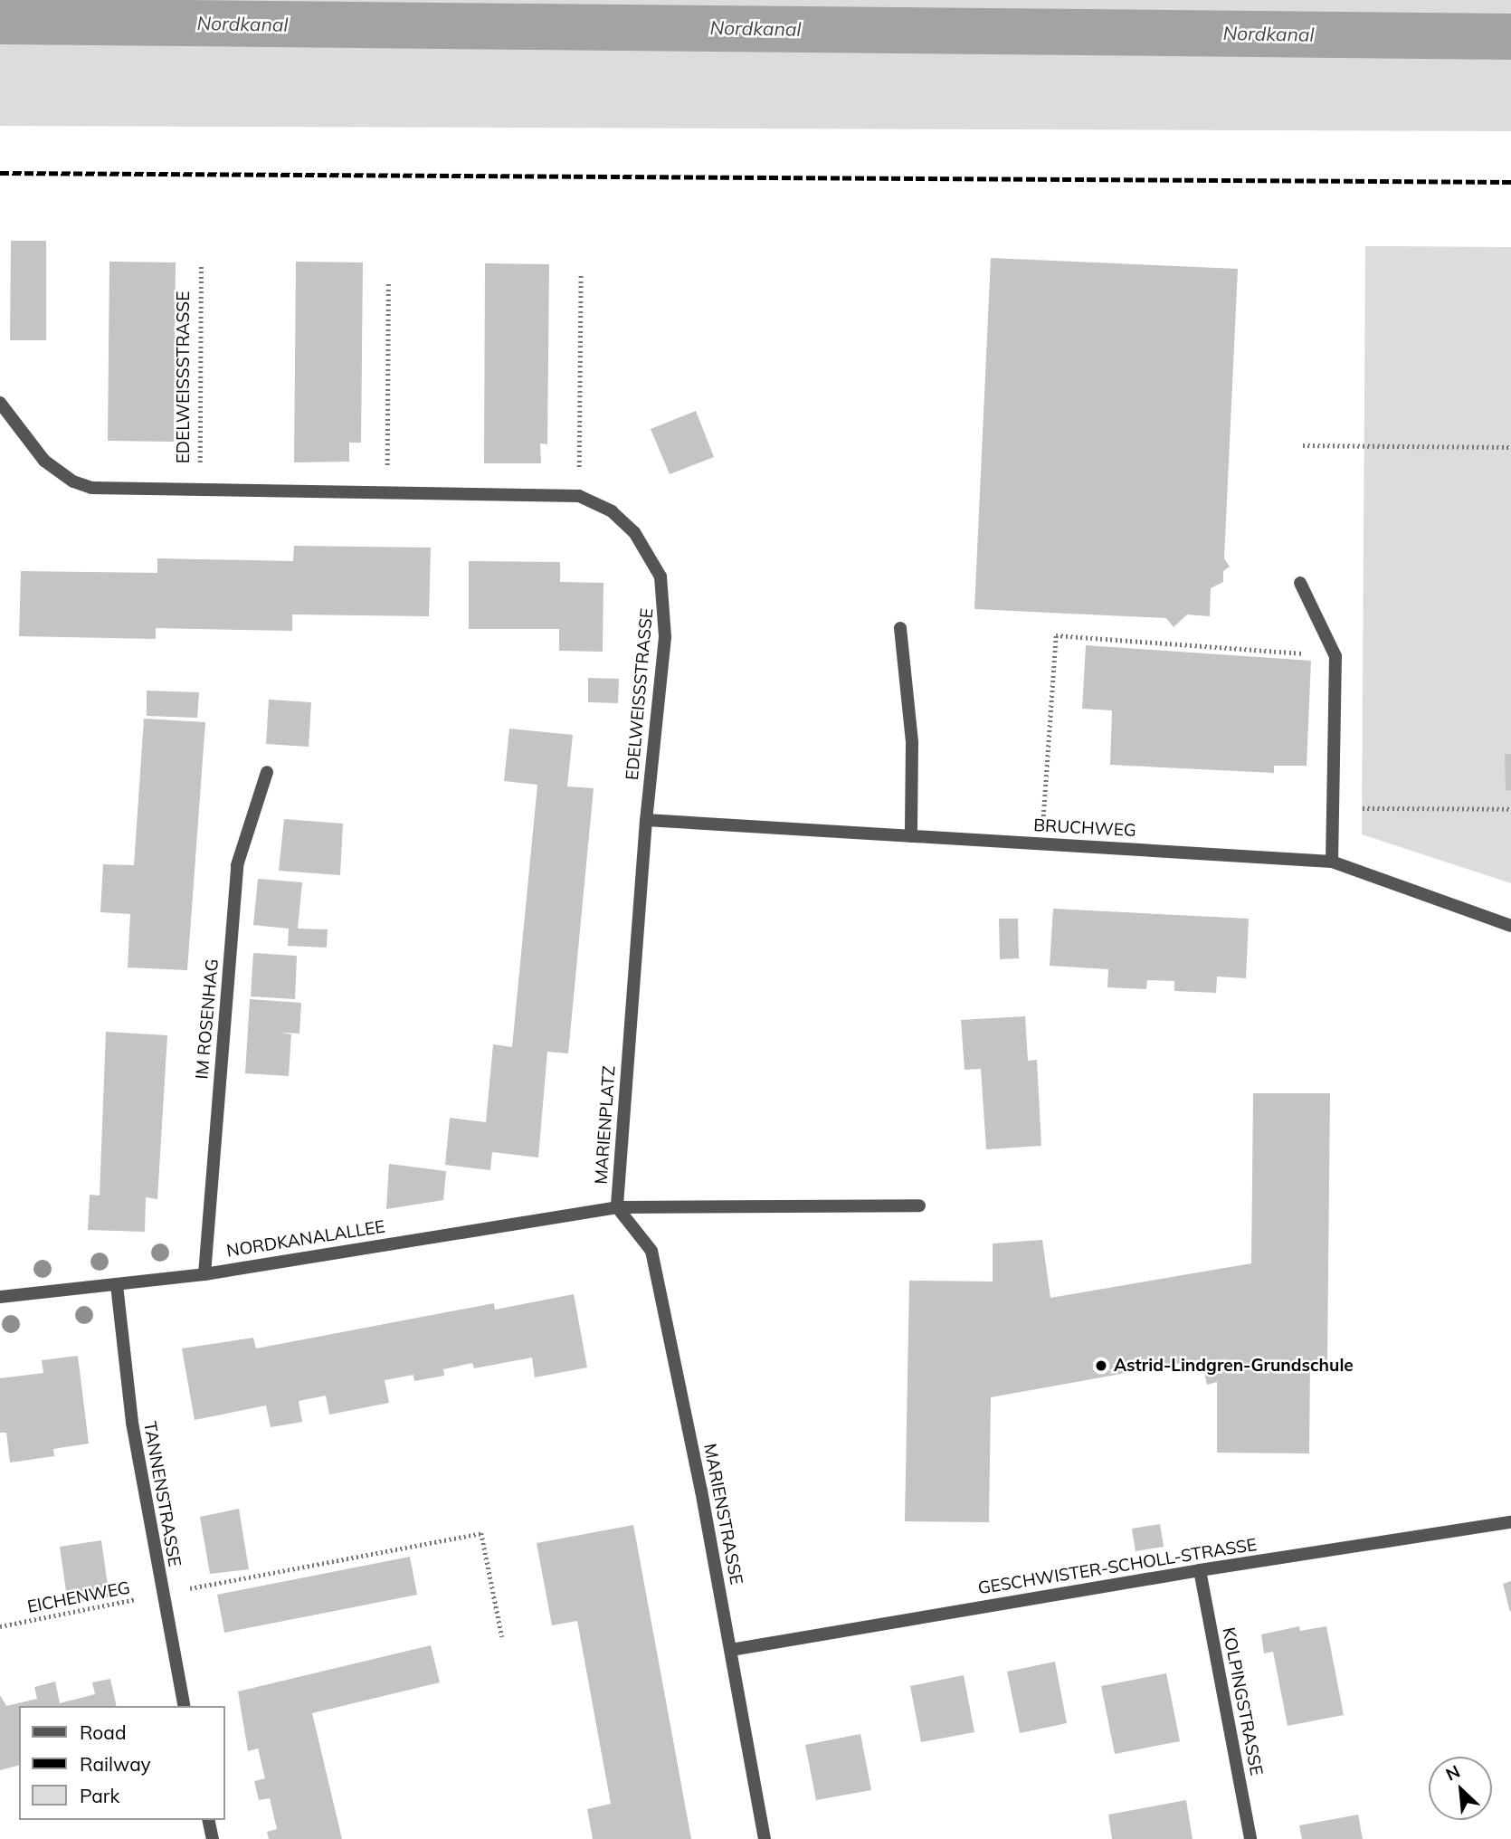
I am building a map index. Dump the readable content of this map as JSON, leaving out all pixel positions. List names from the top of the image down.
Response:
{
  "streets": {
    "street": [
      "EDELWEISSSTRASSE",
      "BRUCHWEG",
      "IM ROSENHAG",
      "MARIENPLATZ",
      "NORDKANALALLEE",
      "TANNENSTRASSE",
      "MARIENSTRASSE",
      "GESCHWISTER-SCHOLL-STRASSE",
      "KOLPINGSTRASSE"
    ],
    "path": ["EICHENWEG"]
  },
  "crossings": [
    ["EDELWEISSSTRASSE", "BRUCHWEG"],
    ["EDELWEISSSTRASSE", "MARIENPLATZ"],
    ["BRUCHWEG", "MARIENPLATZ"],
    ["IM ROSENHAG", "NORDKANALALLEE"],
    ["MARIENPLATZ", "NORDKANALALLEE"],
    ["MARIENPLATZ", "MARIENSTRASSE"],
    ["NORDKANALALLEE", "TANNENSTRASSE"],
    ["NORDKANALALLEE", "MARIENSTRASSE"],
    ["TANNENSTRASSE", "EICHENWEG"],
    ["MARIENSTRASSE", "GESCHWISTER-SCHOLL-STRASSE"],
    ["GESCHWISTER-SCHOLL-STRASSE", "KOLPINGSTRASSE"]
  ],
  "water": ["Nordkanal"],
  "places": ["Astrid-Lindgren-Grundschule"],
  "legend": ["Road", "Railway", "Park"],
  "north": "top left"
}
